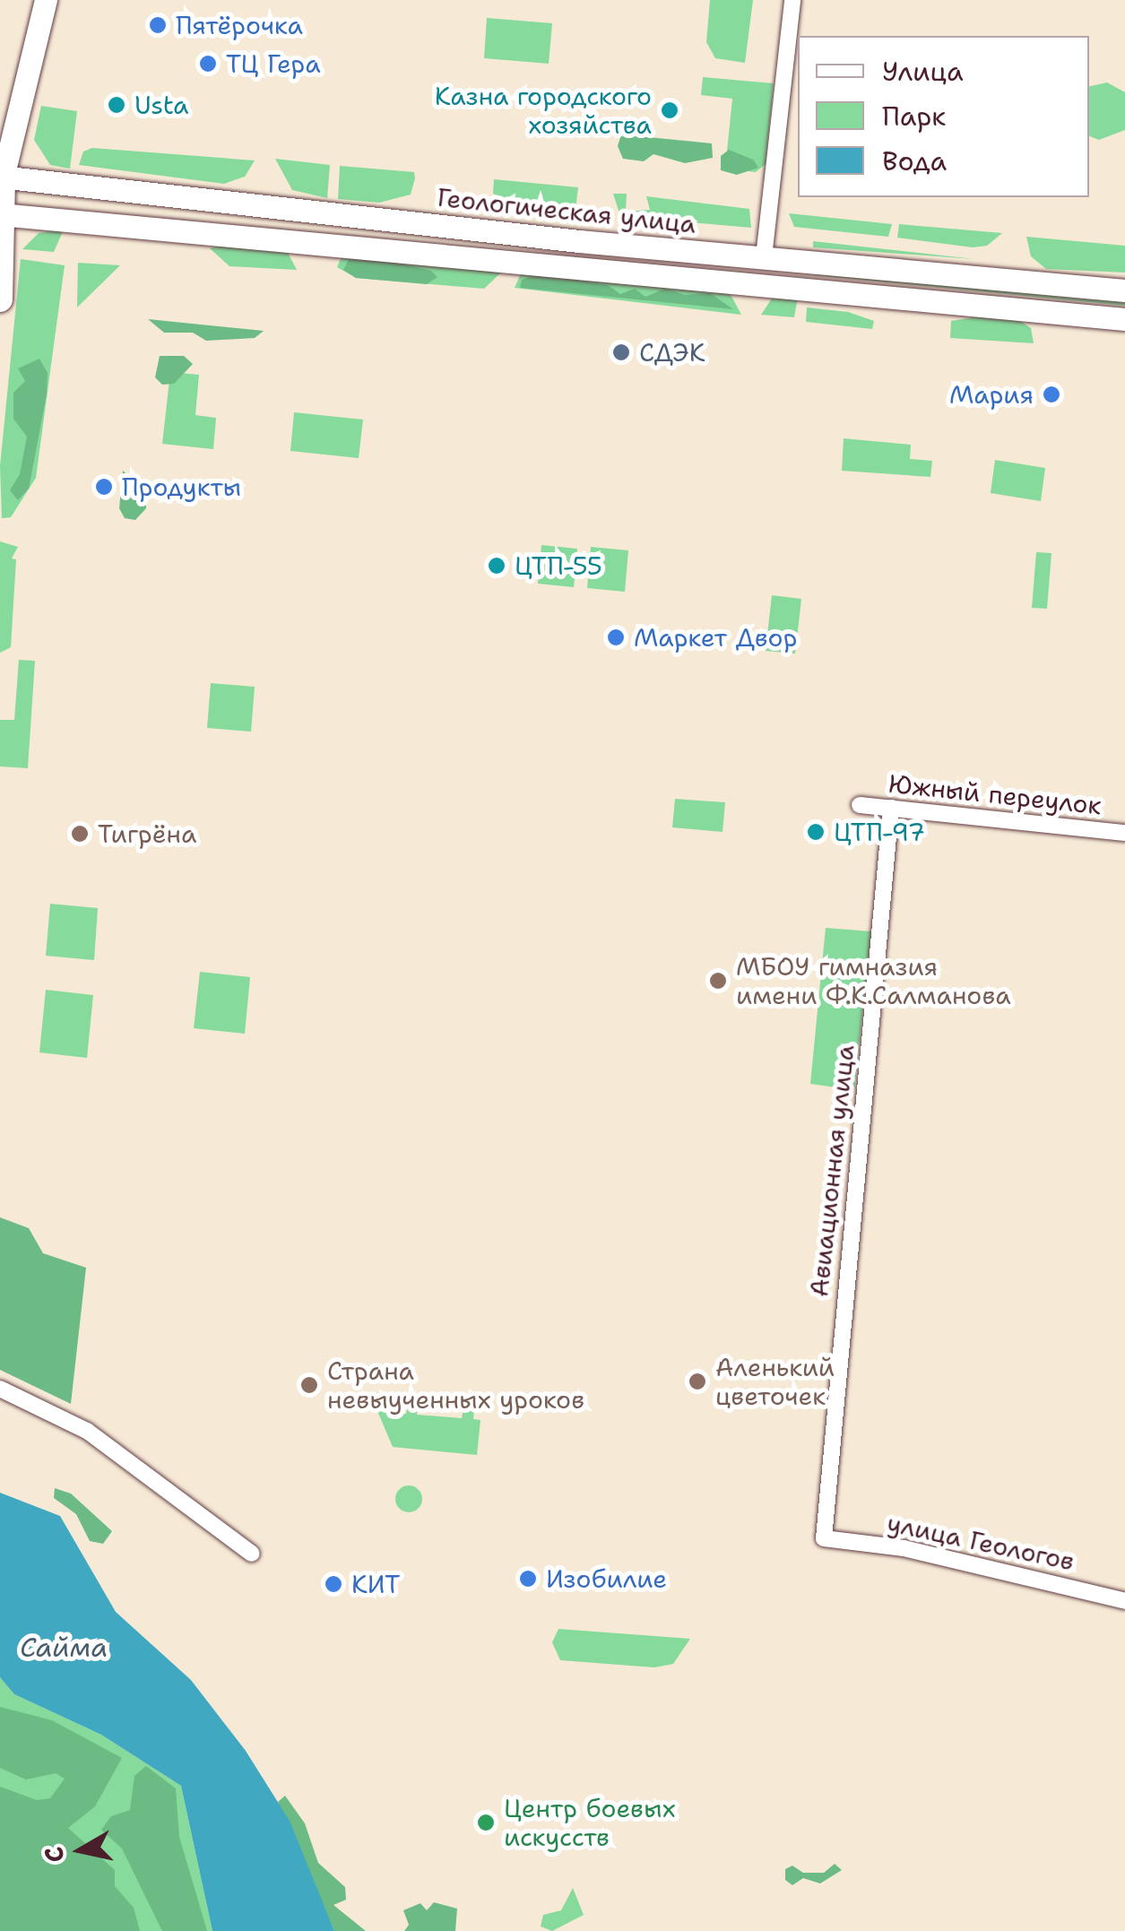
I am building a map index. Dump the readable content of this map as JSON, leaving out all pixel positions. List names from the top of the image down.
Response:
{
  "streets": {
    "main road": ["Геологическая улица"],
    "street": ["Южный переулок", "Авиационная улица", "улица Геологов"]
  },
  "crossings": [
    ["Южный переулок", "Авиационная улица"],
    ["Авиационная улица", "улица Геологов"]
  ],
  "water": ["Сайма"],
  "places": [
    "Пятёрочка",
    "ТЦ Гера",
    "Usta",
    "Казна городского хозяйства",
    "СДЭК",
    "Мария",
    "Продукты",
    "ЦТП-55",
    "Маркет Двор",
    "ЦТП-97",
    "Тигрёна",
    "МБОУ гимназия имени Ф.К.Салманова",
    "Аленький цветочек",
    "Страна невыученных уроков",
    "Изобилие",
    "КИТ",
    "Центр боевых искусств"
  ],
  "legend": ["Улица", "Парк", "Вода"],
  "north": "left"
}
